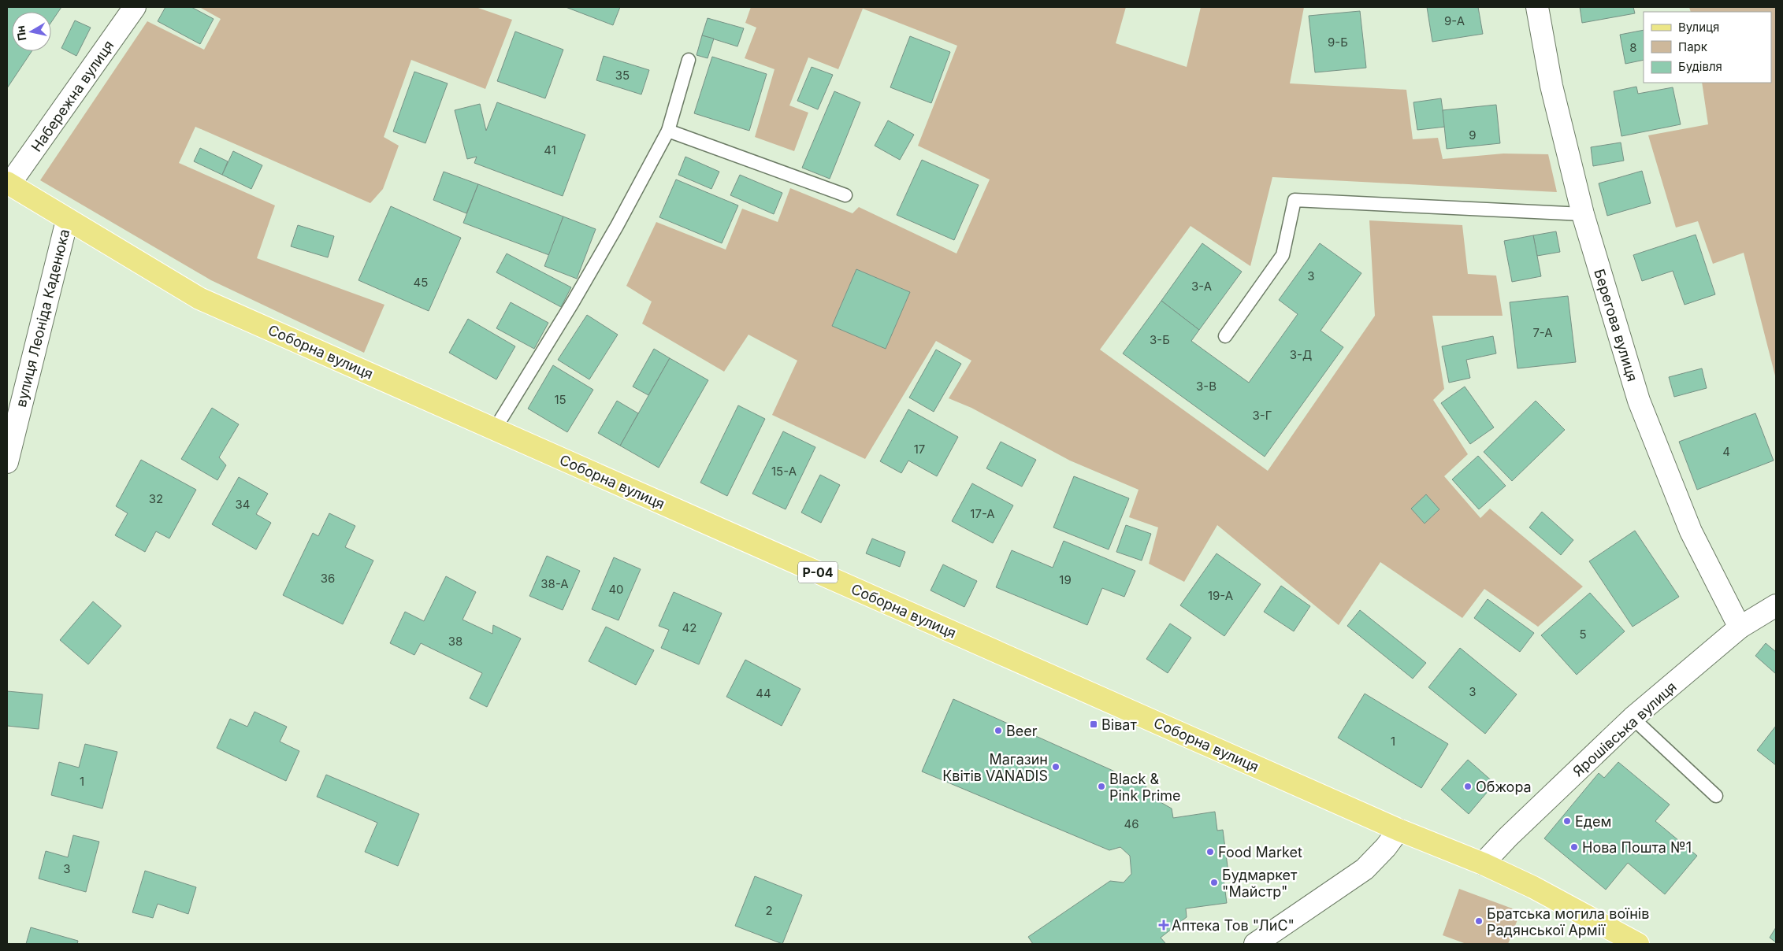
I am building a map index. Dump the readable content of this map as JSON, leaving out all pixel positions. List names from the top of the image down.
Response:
{
  "streets": {
    "main road": ["Соборна вулиця", "Р-04"],
    "street": [
      "Набережна вулиця",
      "вулиця Леоніда Каденюка",
      "Берегова вулиця",
      "Ярошівська вулиця"
    ]
  },
  "crossings": [
    ["Набережна вулиця", "Соборна вулиця"],
    ["вулиця Леоніда Каденюка", "Соборна вулиця"],
    ["Берегова вулиця", "Ярошівська вулиця"],
    ["Соборна вулиця", "Ярошівська вулиця"]
  ],
  "places": {
    "transit": ["Віват"],
    "other": [
      "Beer",
      "Магазин Квітів VANADIS",
      "Black & Pink Prime",
      "Обжора",
      "Едем",
      "Нова Пошта №1",
      "Food Market",
      "Будмаркет \"Майстр\"",
      "Братська могила воїнів Радянської Армії"
    ],
    "health": ["Аптека Тов \"ЛиС\""]
  },
  "house_numbers": [
    "9-А",
    "9-Б",
    "8",
    "35",
    "9",
    "41",
    "3",
    "45",
    "3-А",
    "7-А",
    "3-Б",
    "3-Д",
    "3-В",
    "15",
    "3-Г",
    "17",
    "4",
    "15-А",
    "32",
    "34",
    "17-А",
    "36",
    "19",
    "38-А",
    "40",
    "19-А",
    "42",
    "5",
    "38",
    "3",
    "44",
    "1",
    "1",
    "46",
    "3",
    "2"
  ],
  "legend": ["Вулиця", "Парк", "Будівля"],
  "north": "left"
}
